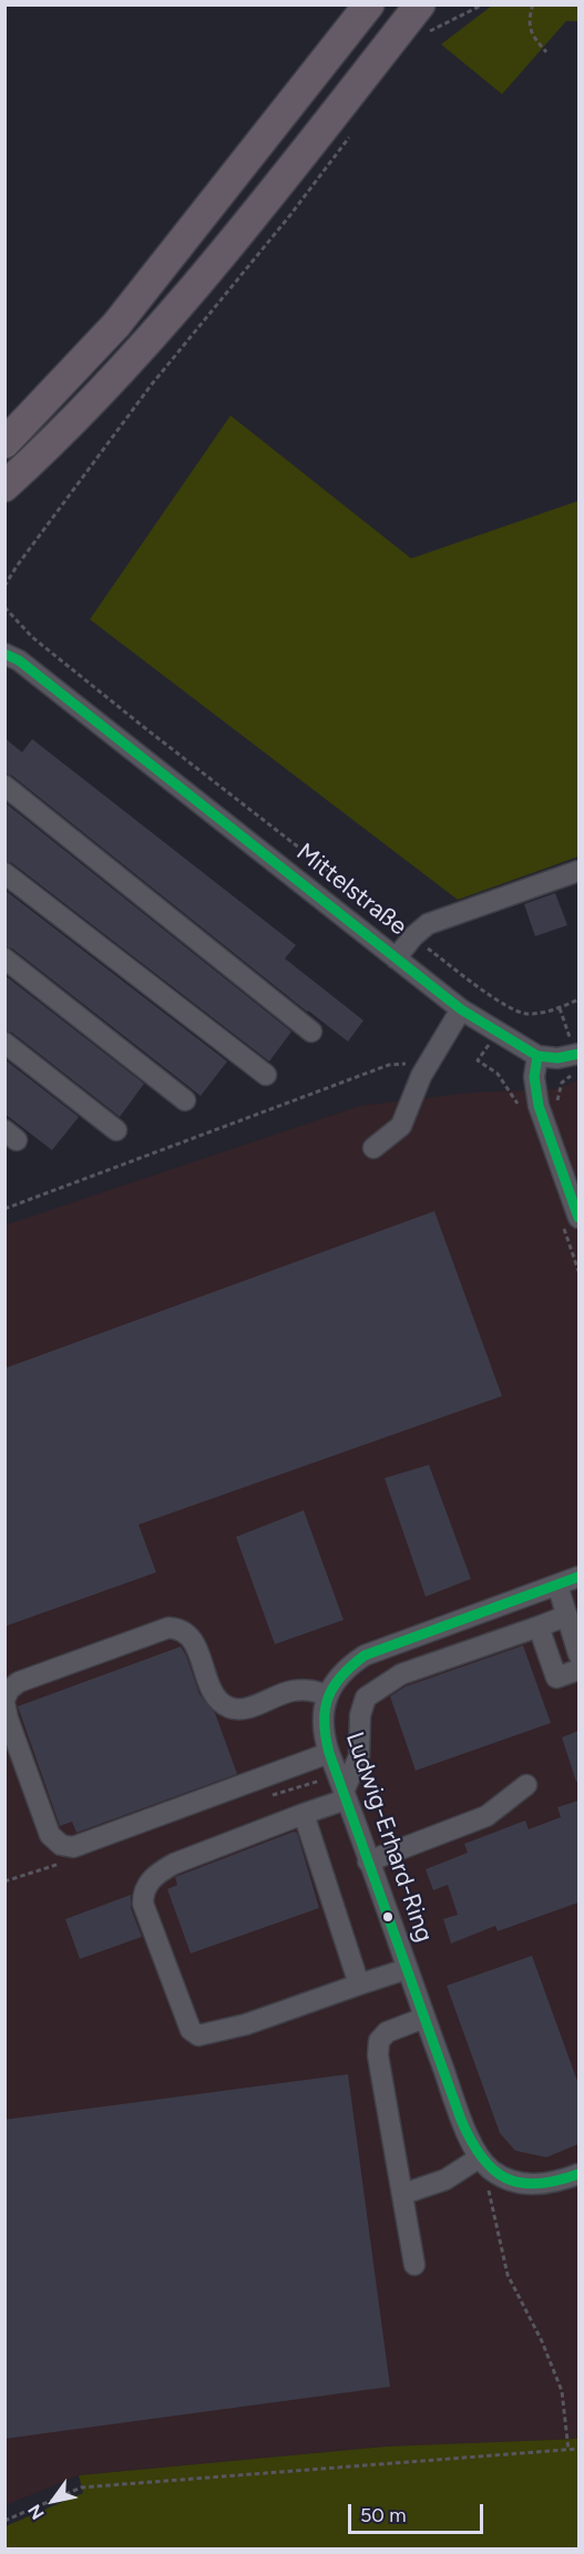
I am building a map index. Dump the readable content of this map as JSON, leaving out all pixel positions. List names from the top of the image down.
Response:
{
  "streets": {
    "street": ["Mittelstraße", "Ludwig-Erhard-Ring"]
  },
  "scale_bar": "50 m",
  "north": "bottom left"
}
